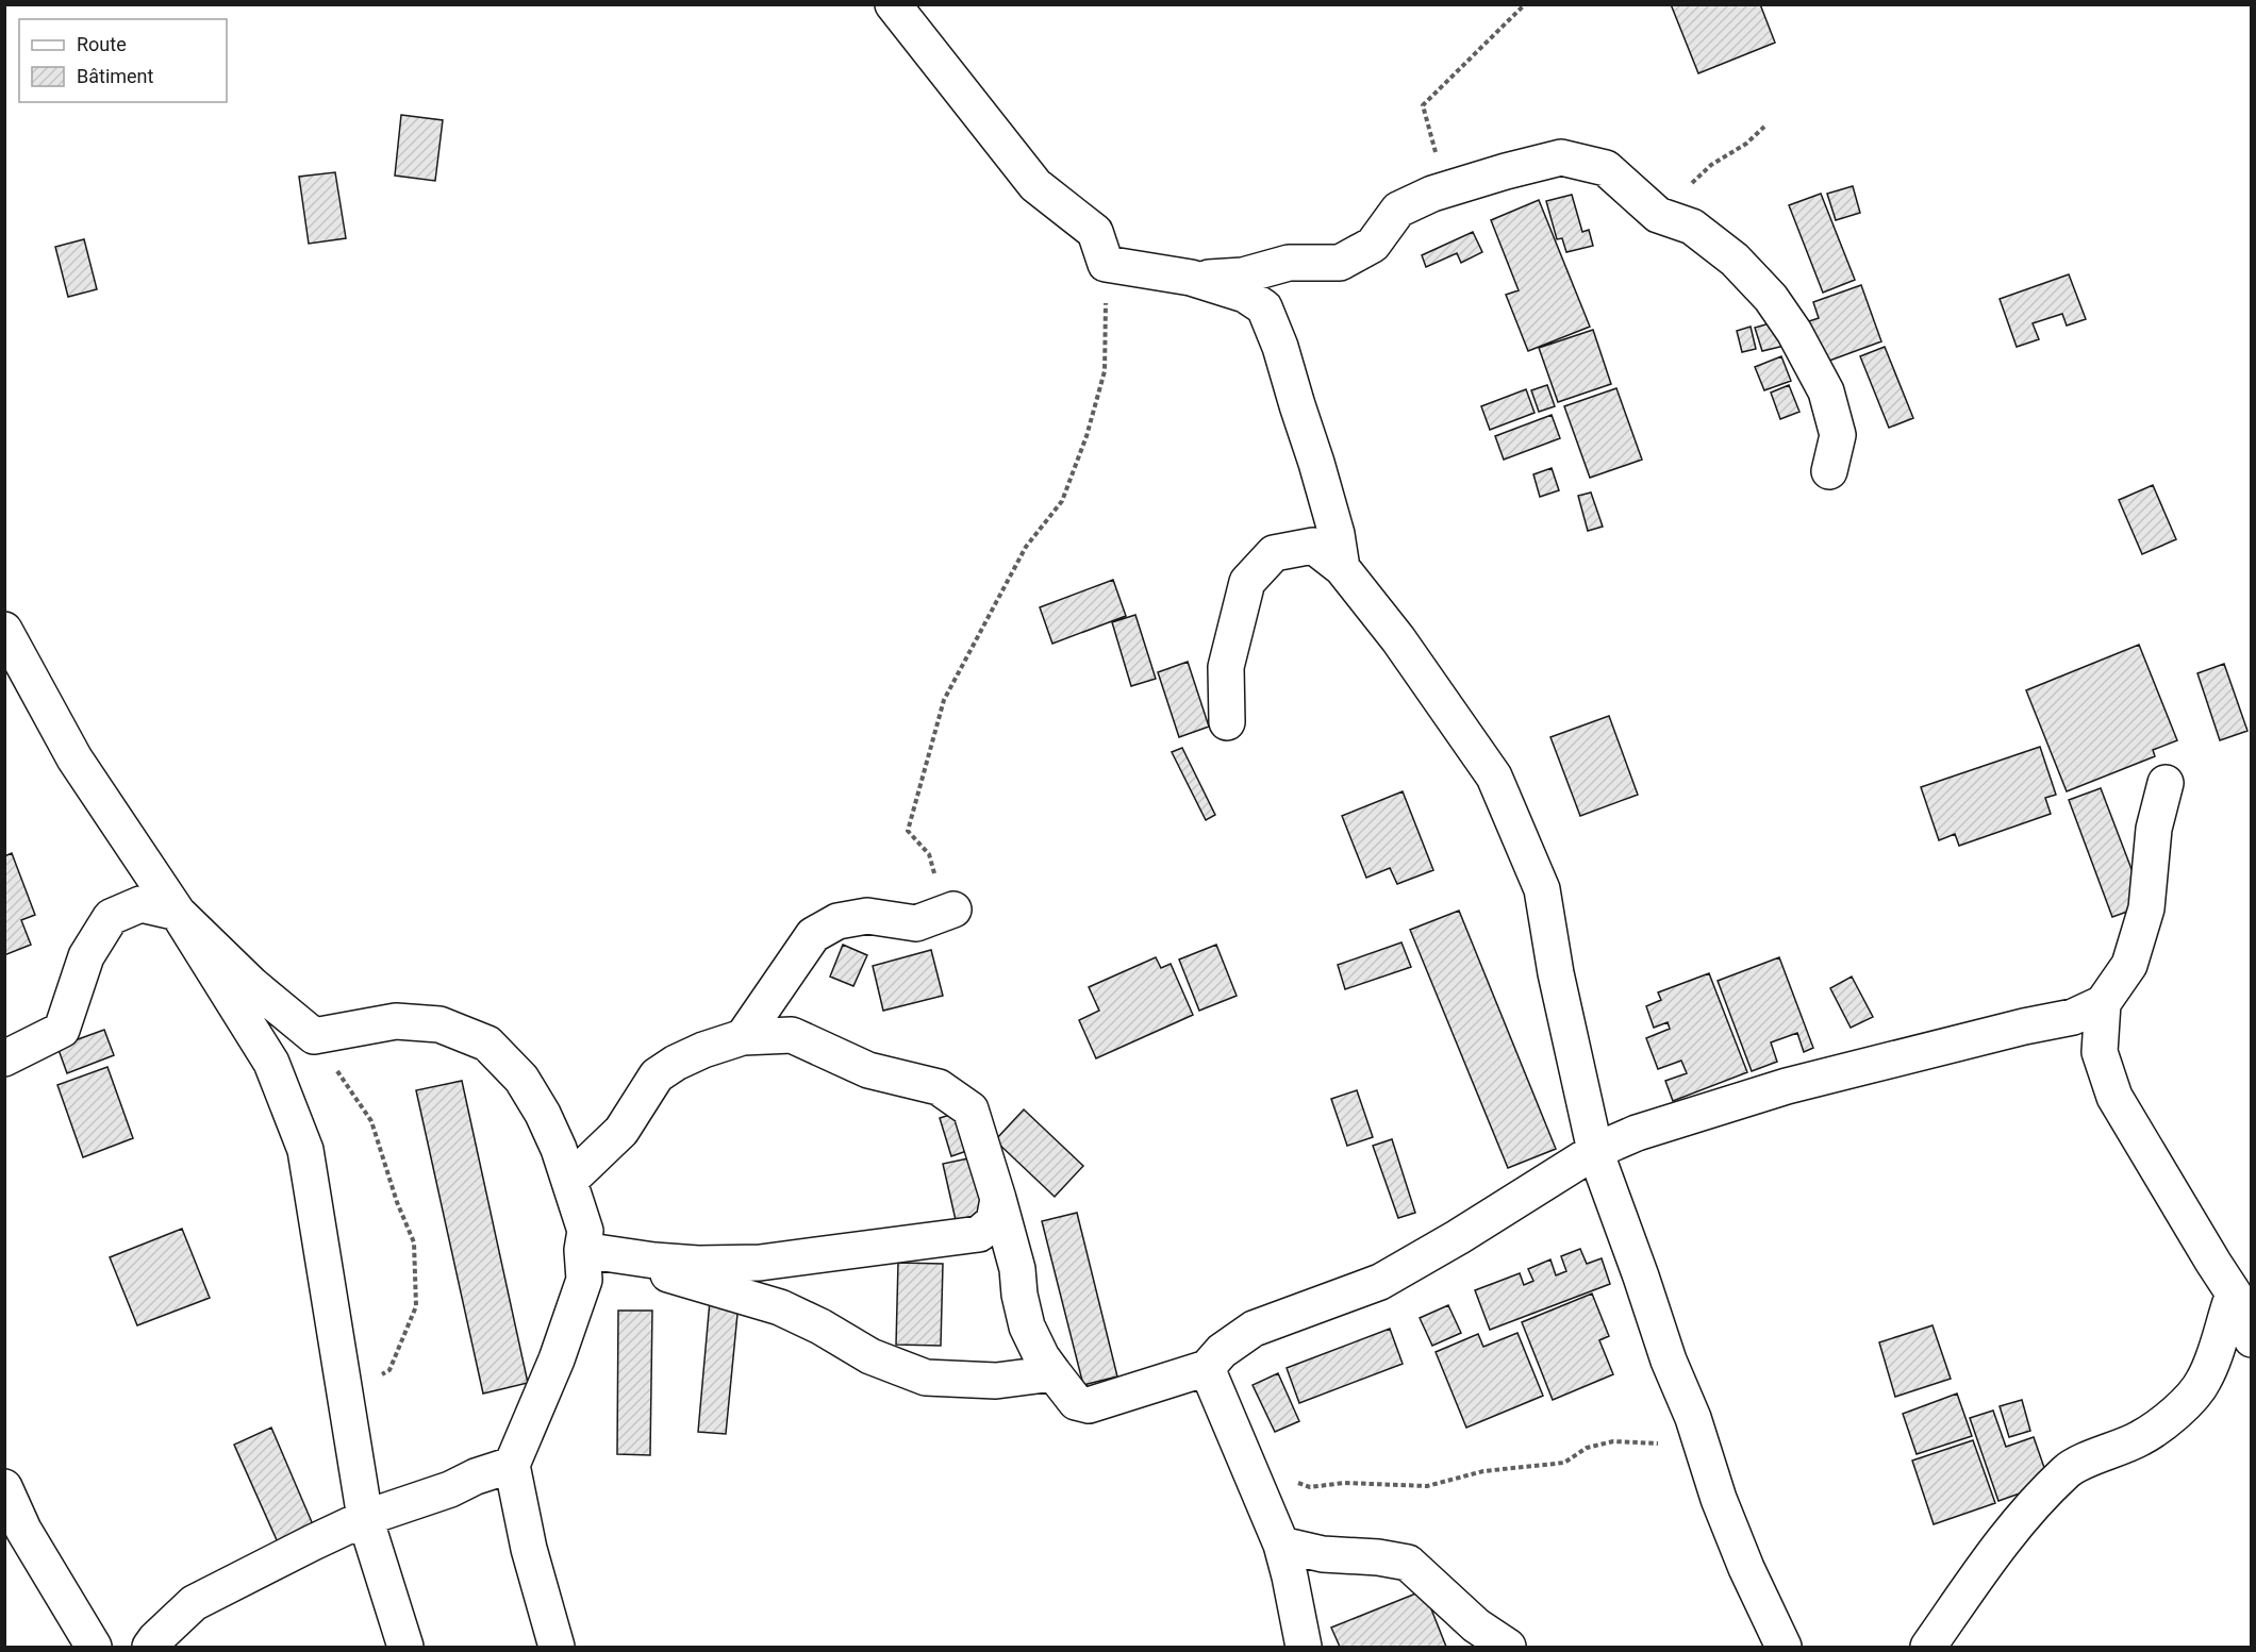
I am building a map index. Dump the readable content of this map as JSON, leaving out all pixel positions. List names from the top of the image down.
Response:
{
  "legend": ["Route", "Bâtiment"]
}
